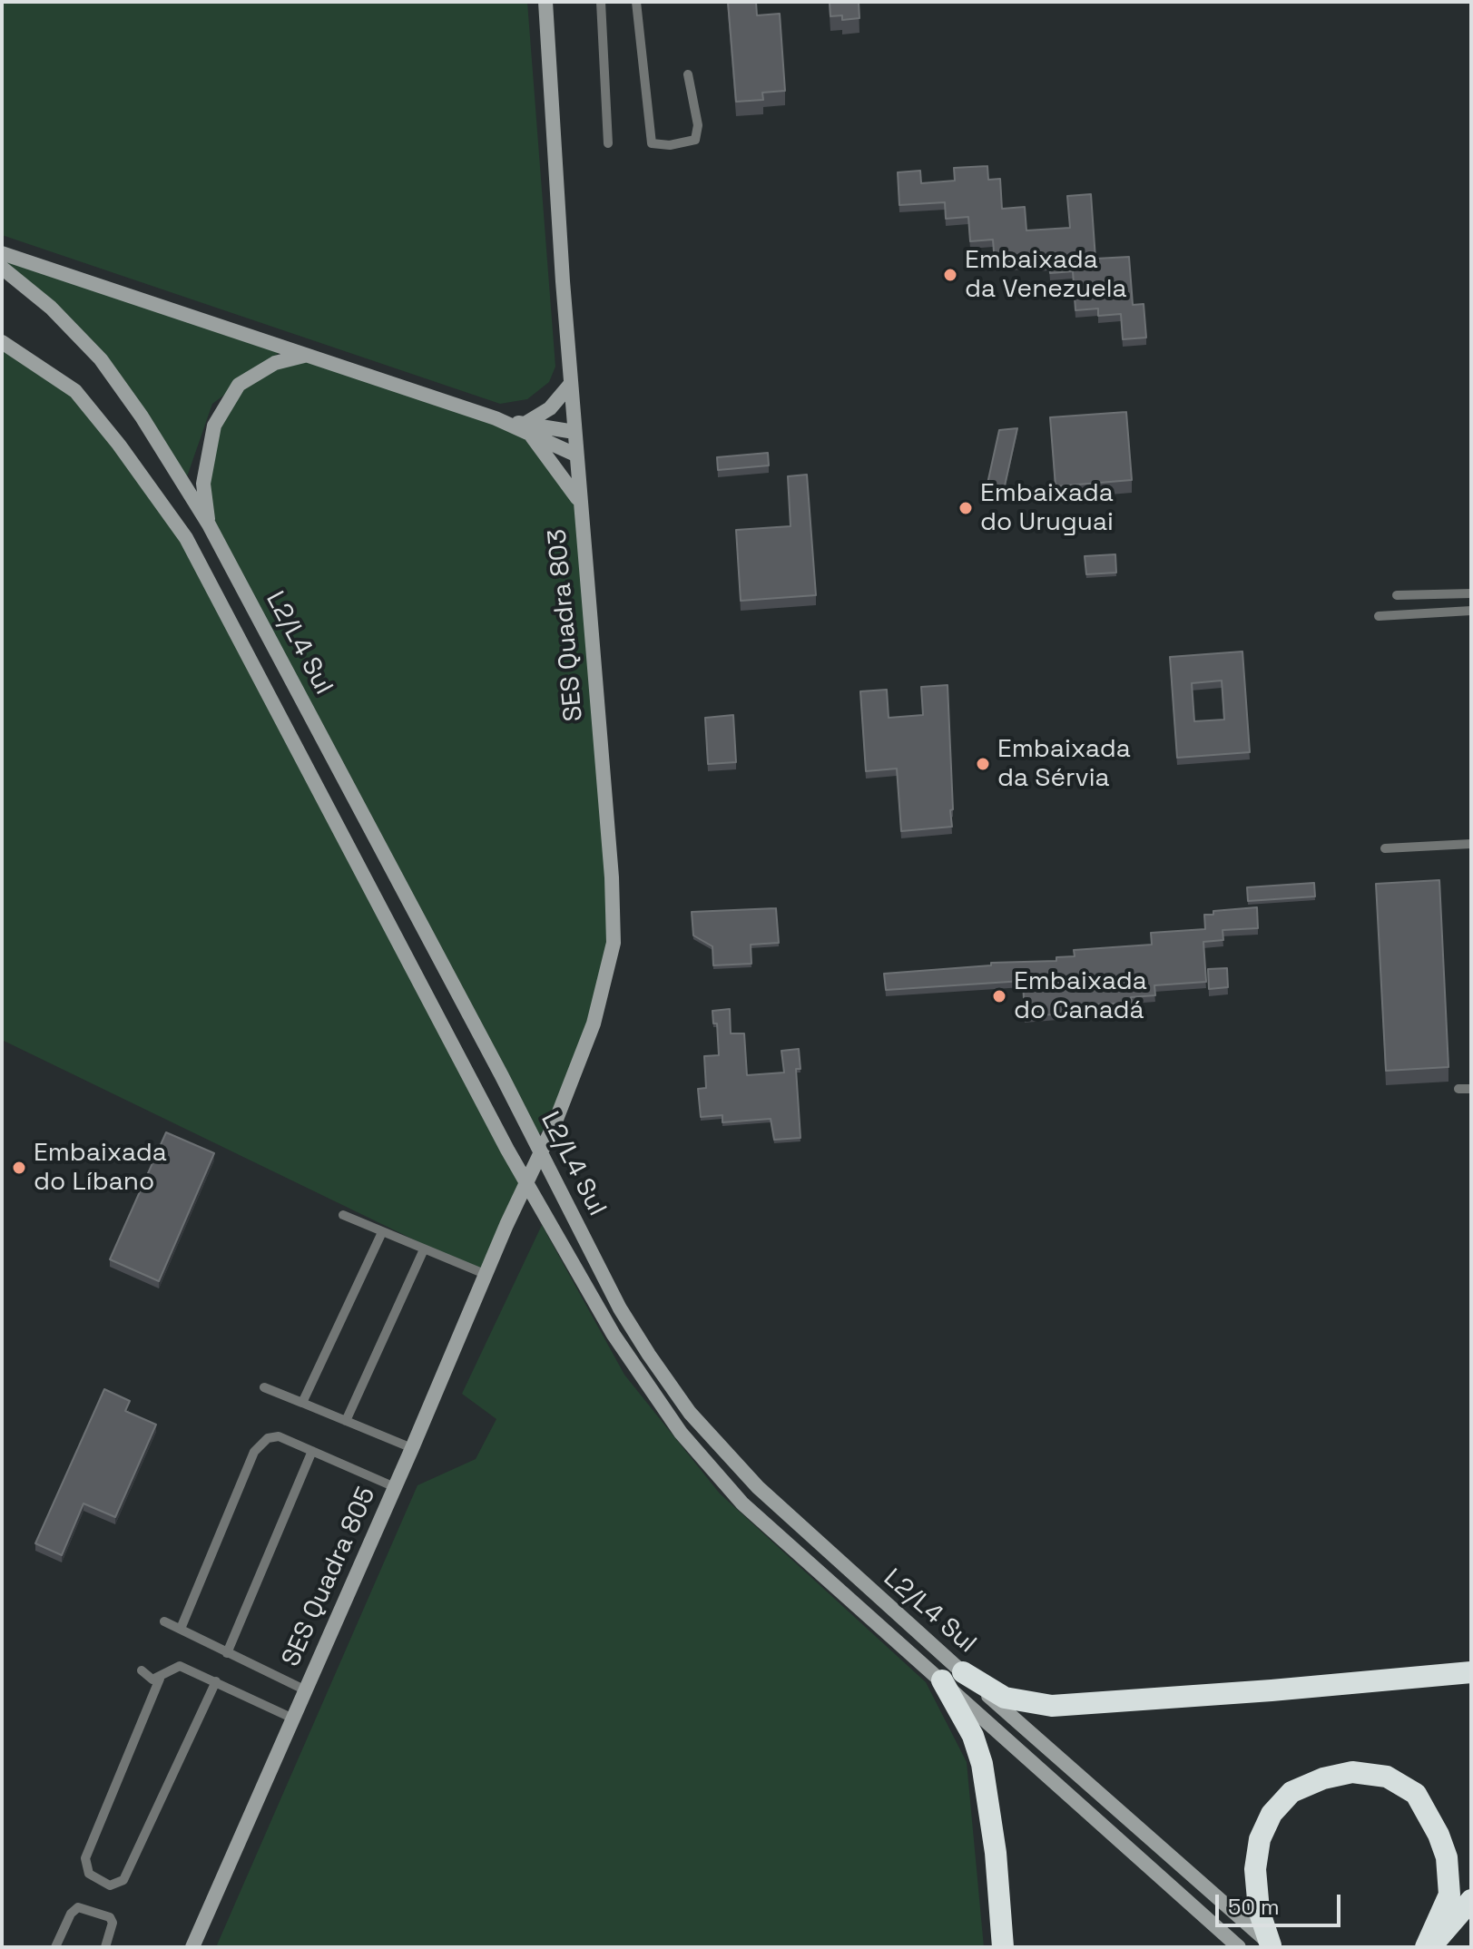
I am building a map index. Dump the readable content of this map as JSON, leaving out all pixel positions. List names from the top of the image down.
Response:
{
  "streets": {
    "main road": ["SES Quadra 803", "L2/L4 Sul", "SES Quadra 805"]
  },
  "crossings": [
    ["SES Quadra 803", "SES Quadra 805"]
  ],
  "places": [
    "Embaixada da Venezuela",
    "Embaixada do Uruguai",
    "Embaixada da Sérvia",
    "Embaixada do Canadá",
    "Embaixada do Líbano"
  ],
  "scale_bar": "50 m"
}
